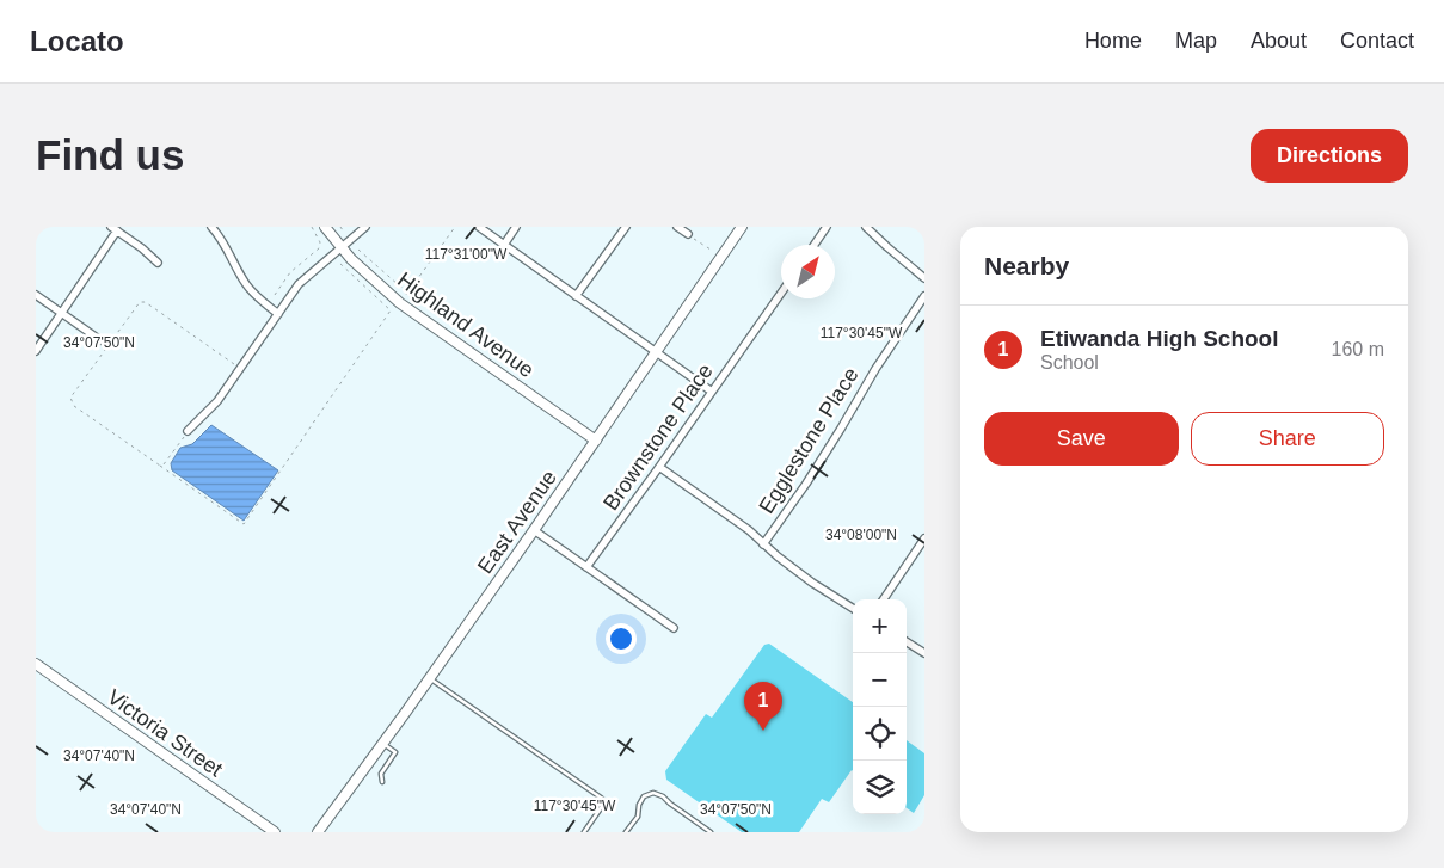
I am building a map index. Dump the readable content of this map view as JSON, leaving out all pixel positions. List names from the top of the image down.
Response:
{
  "streets": {
    "main road": ["Highland Avenue", "East Avenue", "Victoria Street"],
    "street": ["Brownstone Place", "Egglestone Place"]
  },
  "crossings": [
    ["Highland Avenue", "East Avenue"]
  ],
  "north": "top right",
  "page": {
    "header": "Locato",
    "nav": [
      "Home",
      "Map",
      "About",
      "Contact"
    ],
    "buttons": [
      "Directions",
      ["Save", "Share"]
    ],
    "title": "Find us",
    "heading": "Nearby",
    "list": [
      {
        "mark": "1",
        "name": "Etiwanda High School",
        "note": "School",
        "value": "160 m"
      }
    ],
    "map_buttons": ["+", "−"],
    "pins": "1"
  },
  "coordinates": [
    "117°31'00\"W",
    "117°30'45\"W",
    "34°07'50\"N",
    "34°08'00\"N",
    "34°07'40\"N"
  ]
}
